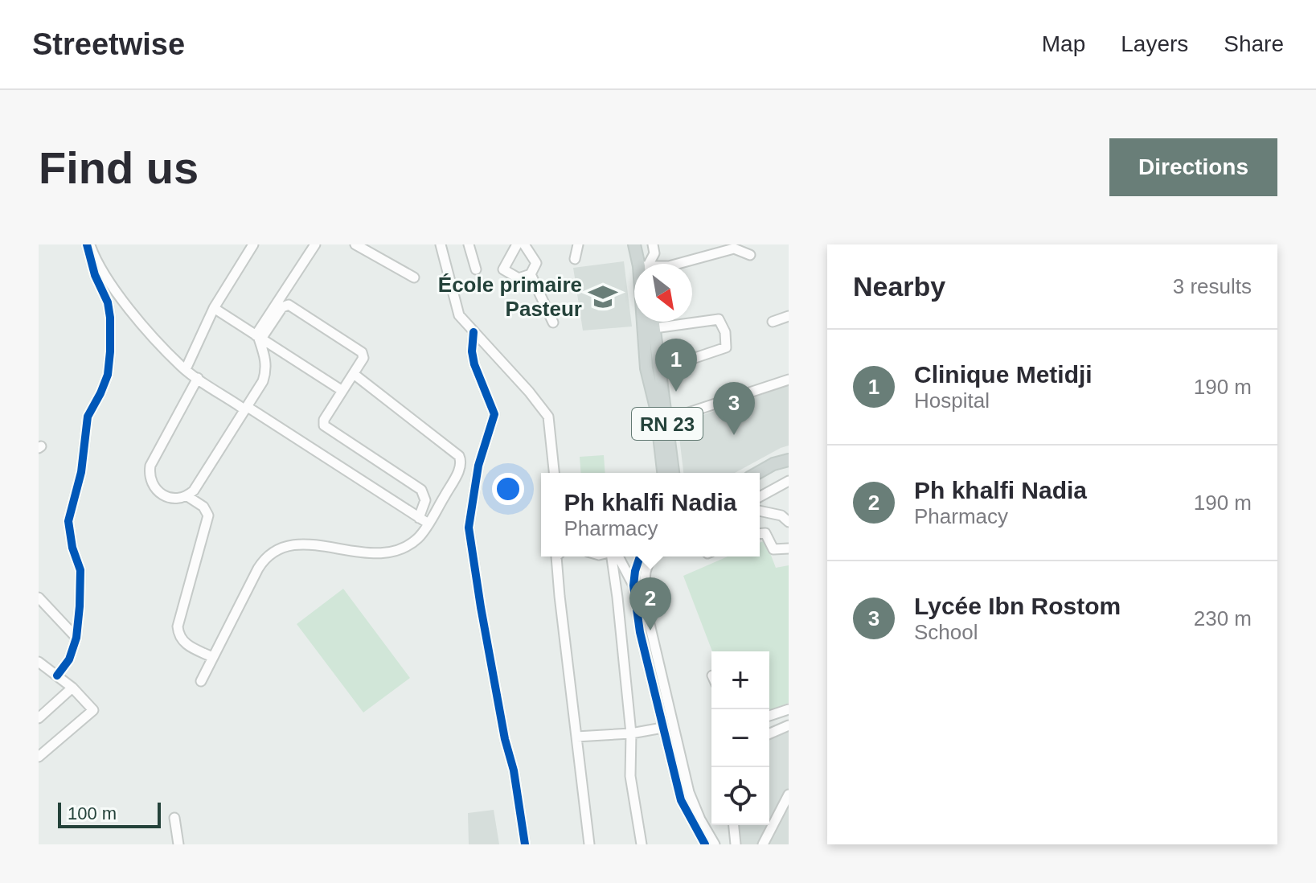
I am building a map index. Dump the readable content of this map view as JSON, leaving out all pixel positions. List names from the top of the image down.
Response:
{
  "streets": {
    "main road": ["RN 23"]
  },
  "places": {
    "school or university": ["École primaire Pasteur"]
  },
  "scale_bar": "100 m",
  "north": "bottom right",
  "page": {
    "header": "Streetwise",
    "nav": ["Map", "Layers", "Share"],
    "buttons": "Directions",
    "title": "Find us",
    "heading": ["Nearby", "3 results"],
    "list": [
      {
        "mark": "1",
        "name": "Clinique Metidji",
        "note": "Hospital",
        "value": "190 m"
      },
      {
        "mark": "2",
        "name": "Ph khalfi Nadia",
        "note": "Pharmacy",
        "value": "190 m"
      },
      {
        "mark": "3",
        "name": "Lycée Ibn Rostom",
        "note": "School",
        "value": "230 m"
      }
    ],
    "pins": ["1", "3", "2"],
    "popup": ["Ph khalfi Nadia", "Pharmacy"],
    "map_buttons": ["+", "−"],
    "scale": "100 m"
  }
}
